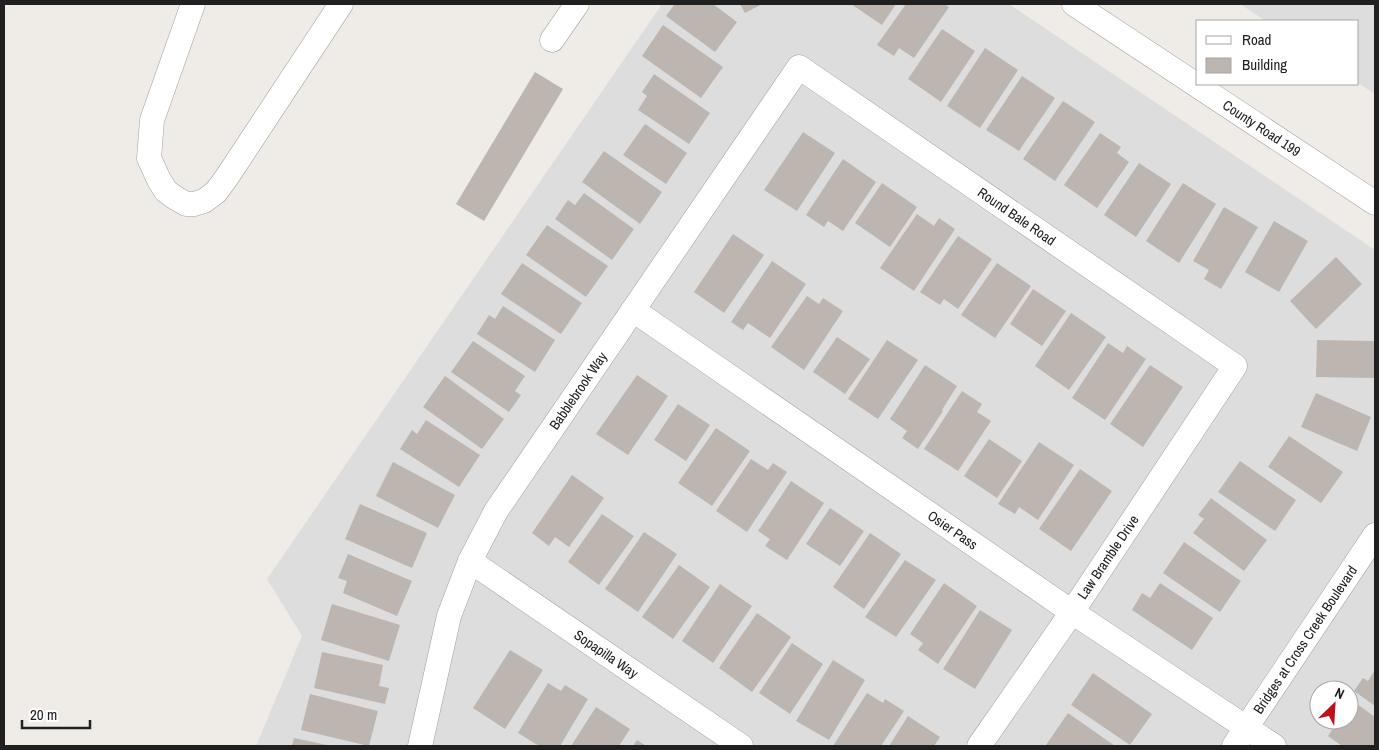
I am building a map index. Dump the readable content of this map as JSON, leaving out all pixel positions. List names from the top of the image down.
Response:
{
  "streets": {
    "street": [
      "County Road 199",
      "Round Bale Road",
      "Babblebrook Way",
      "Osier Pass",
      "Law Bramble Drive",
      "Bridges at Cross Creek Boulevard",
      "Sopapilla Way"
    ]
  },
  "crossings": [
    ["Round Bale Road", "Babblebrook Way"],
    ["Round Bale Road", "Law Bramble Drive"],
    ["Babblebrook Way", "Osier Pass"],
    ["Babblebrook Way", "Sopapilla Way"],
    ["Osier Pass", "Law Bramble Drive"],
    ["Osier Pass", "Bridges at Cross Creek Boulevard"]
  ],
  "legend": ["Road", "Building"],
  "scale_bar": "20 m",
  "north": "top right"
}
